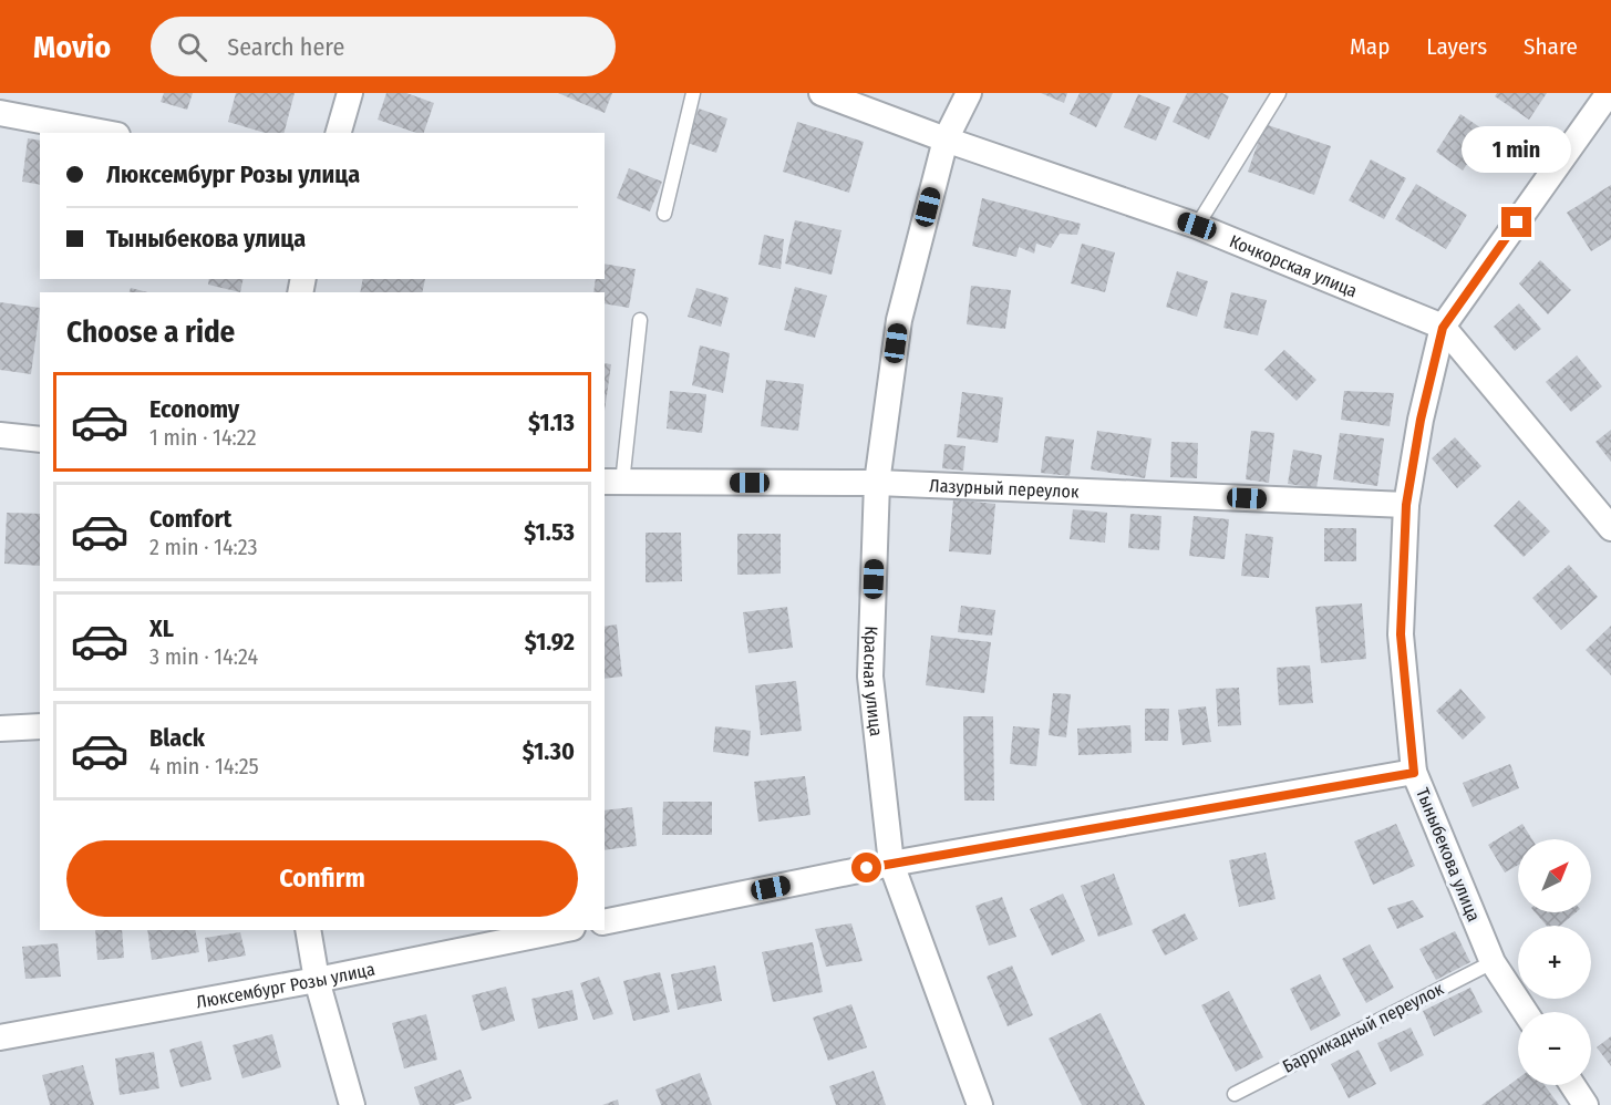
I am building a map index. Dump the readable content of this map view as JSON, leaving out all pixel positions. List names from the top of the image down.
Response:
{
  "streets": {
    "street": [
      "Кочкорская улица",
      "Лазурный переулок",
      "Красная улица",
      "Тыныбекова улица",
      "Люксембург Розы улица"
    ],
    "lane": ["Баррикадный переулок"]
  },
  "crossings": [
    ["Кочкорская улица", "Красная улица"],
    ["Кочкорская улица", "Тыныбекова улица"],
    ["Лазурный переулок", "Красная улица"],
    ["Лазурный переулок", "Тыныбекова улица"],
    ["Тыныбекова улица", "Баррикадный переулок"]
  ],
  "north": "top right",
  "page": {
    "header": "Movio",
    "search": "Search here",
    "nav": ["Map", "Layers", "Share"],
    "bubble": "1 min",
    "banner": ["Люксембург Розы улица", "Тыныбекова улица"],
    "heading": "Choose a ride",
    "list": [
      {
        "name": "Economy",
        "note": "1 min · 14:22",
        "value": "$1.13"
      },
      {
        "name": "Comfort",
        "note": "2 min · 14:23",
        "value": "$1.53"
      },
      {
        "name": "XL",
        "note": "3 min · 14:24",
        "value": "$1.92"
      },
      {
        "name": "Black",
        "note": "4 min · 14:25",
        "value": "$1.30"
      }
    ],
    "buttons": "Confirm",
    "map_buttons": ["+", "−"]
  }
}
